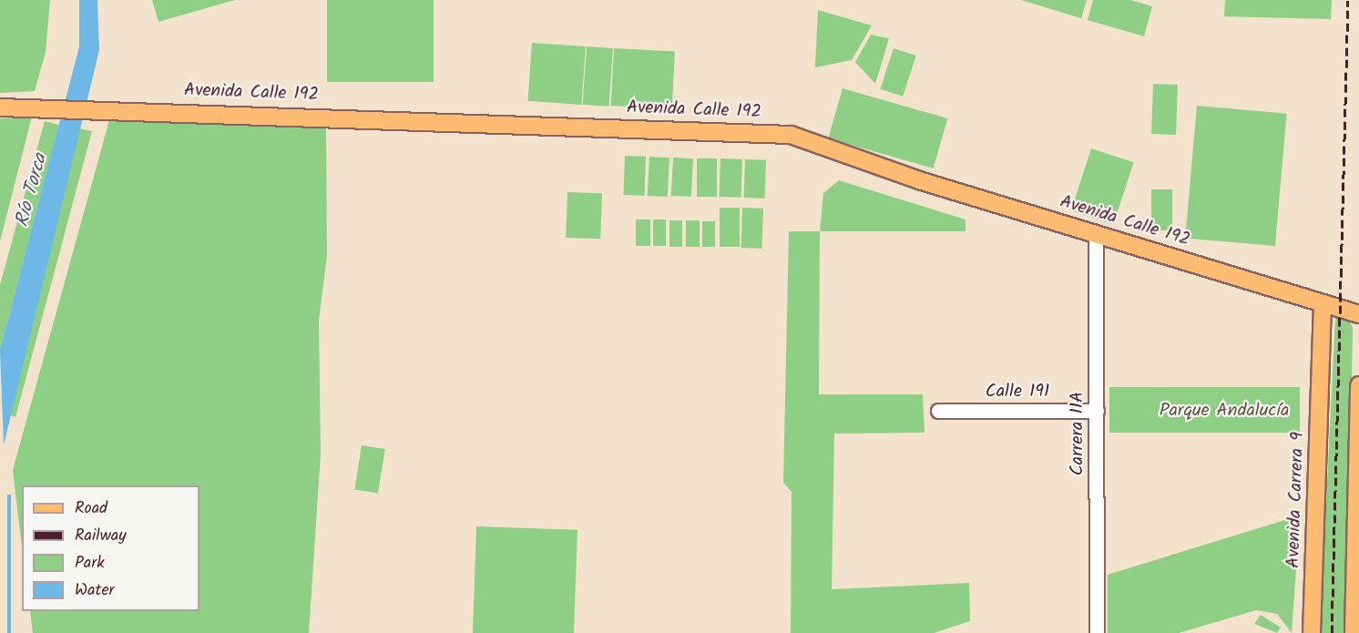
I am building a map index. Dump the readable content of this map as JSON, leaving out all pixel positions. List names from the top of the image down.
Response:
{
  "streets": {
    "main road": ["Avenida Calle 192", "Avenida Carrera 9"],
    "street": ["Calle 191", "Carrera 11A"]
  },
  "crossings": [
    ["Avenida Calle 192", "Carrera 11A"],
    ["Avenida Calle 192", "Avenida Carrera 9"],
    ["Calle 191", "Carrera 11A"]
  ],
  "water": ["Río Torca"],
  "parks": ["Parque Andalucía"],
  "legend": [
    "Road",
    "Railway",
    "Park",
    "Water"
  ]
}
